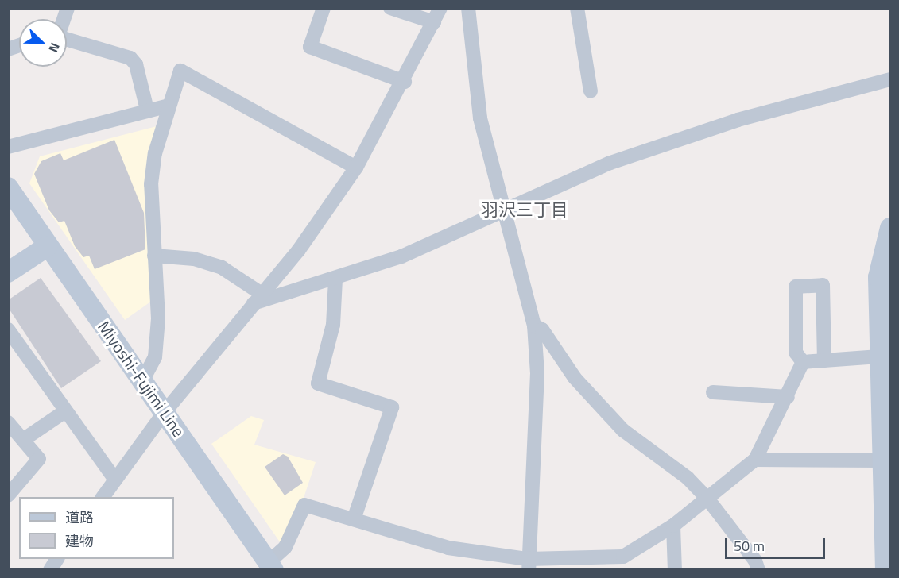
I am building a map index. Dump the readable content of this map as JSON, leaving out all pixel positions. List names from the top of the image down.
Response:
{
  "streets": {
    "main road": ["Miyoshi-Fujimi Line"]
  },
  "districts": ["羽沢三丁目"],
  "legend": ["道路", "建物"],
  "scale_bar": "50 m",
  "north": "bottom right"
}
